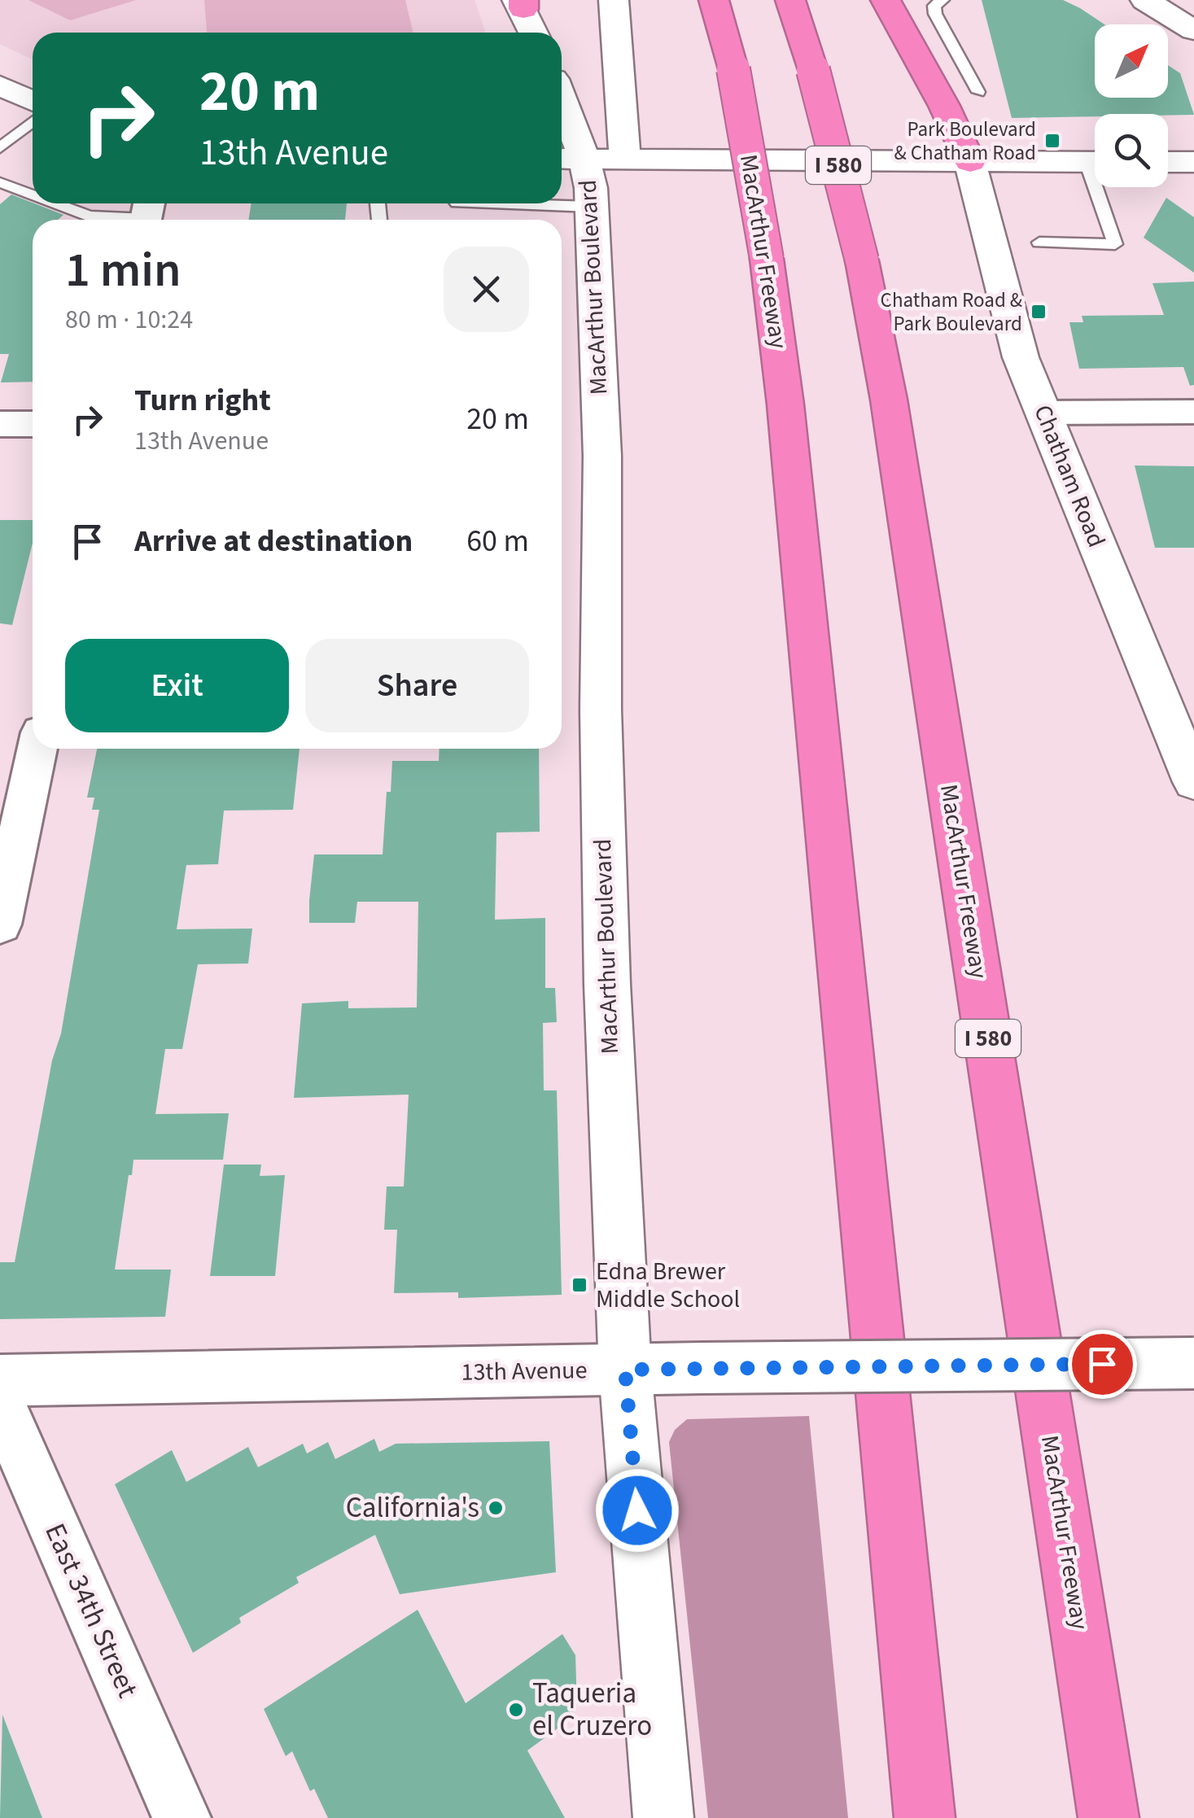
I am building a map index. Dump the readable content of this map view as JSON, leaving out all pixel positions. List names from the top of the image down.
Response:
{
  "streets": {
    "highway": ["I 580", "MacArthur Freeway"],
    "main road": ["MacArthur Boulevard", "Chatham Road"],
    "street": ["13th Avenue", "East 34th Street"]
  },
  "crossings": [
    ["MacArthur Boulevard", "13th Avenue"]
  ],
  "places": {
    "transit": ["Park Boulevard & Chatham Road", "Chatham Road & Park Boulevard", "Edna Brewer Middle School"],
    "other": ["California's", "Taqueria el Cruzero"]
  },
  "north": "top right",
  "page": {
    "turn": ["20 m", "13th Avenue"],
    "heading": ["1 min", "80 m · 10:24"],
    "list": [
      {
        "name": "Turn right",
        "note": "13th Avenue",
        "value": "20 m"
      },
      {
        "name": "Arrive at destination",
        "value": "60 m"
      }
    ],
    "buttons": ["Exit", "Share"]
  }
}
